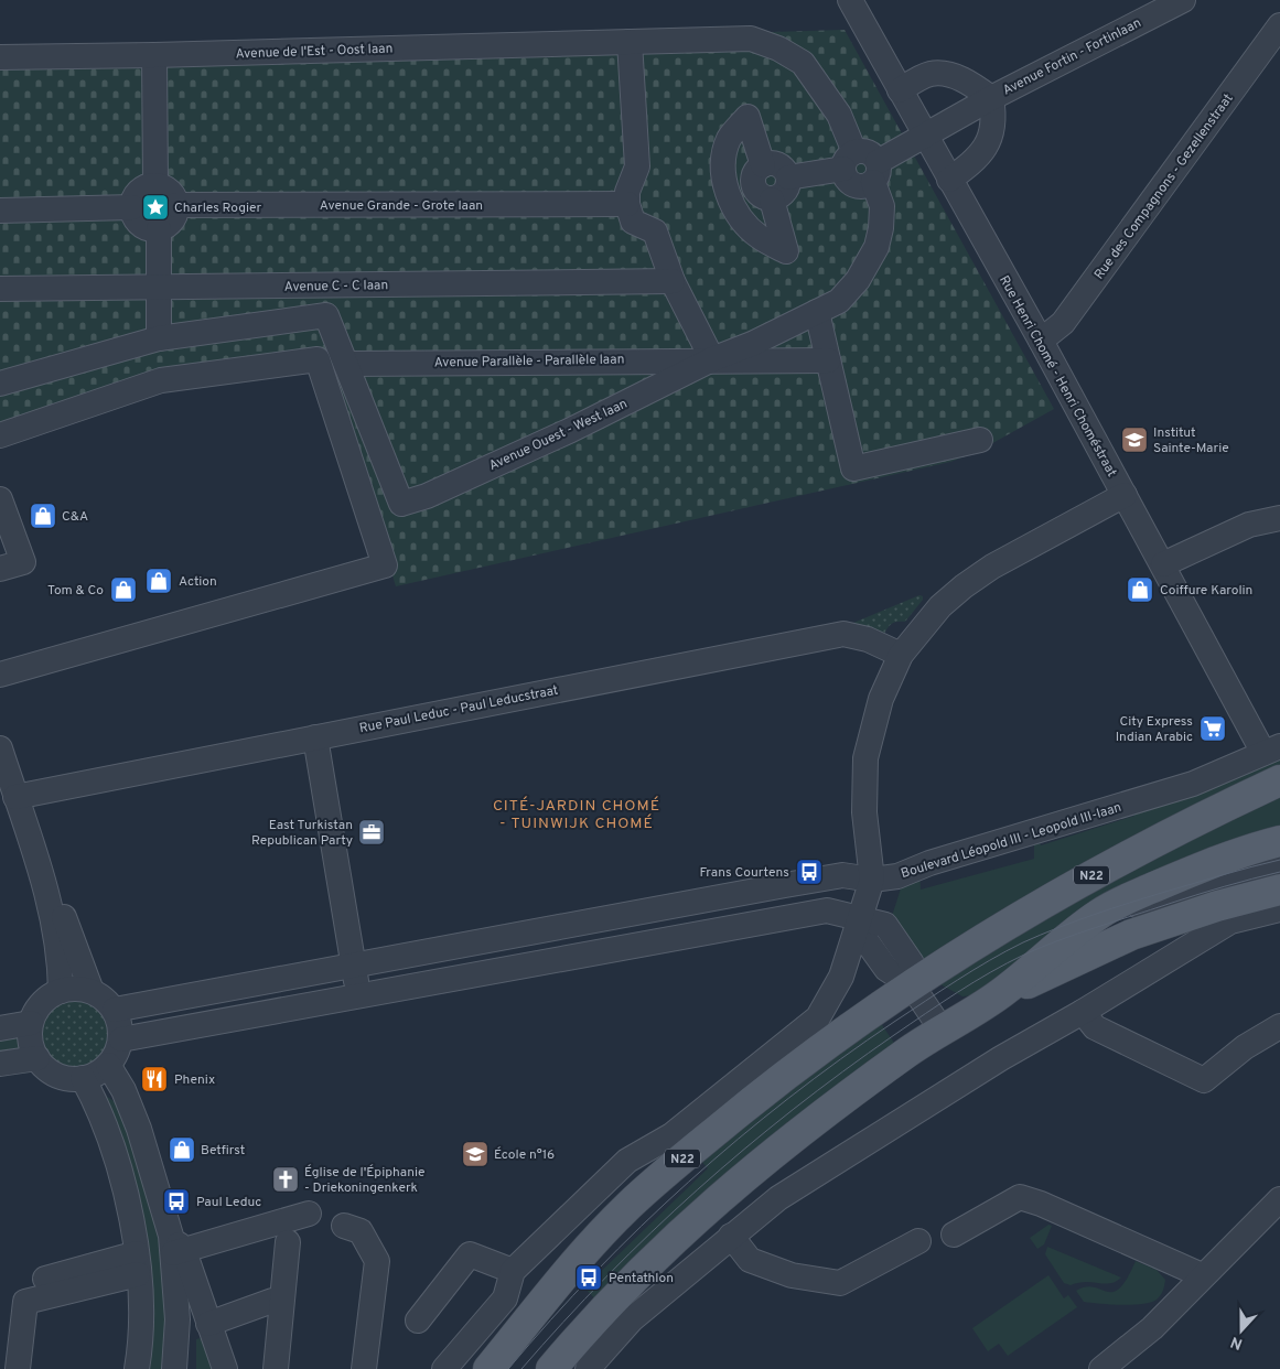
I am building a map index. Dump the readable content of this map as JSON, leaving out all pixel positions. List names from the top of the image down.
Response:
{
  "streets": {
    "main road": ["N22"],
    "street": [
      "Avenue de l'Est - Oost laan",
      "Avenue Fortin - Fortinlaan",
      "Rue des Compagnons - Gezellenstraat",
      "Avenue Grande - Grote laan",
      "Avenue C - C laan",
      "Avenue Parallèle - Parallèle laan",
      "Rue Henri Chomé - Henri Choméstraat",
      "Avenue Ouest - West laan",
      "Rue Paul Leduc - Paul Leducstraat",
      "Boulevard Léopold III - Leopold III-laan"
    ]
  },
  "crossings": [
    ["Avenue de l'Est - Oost laan", "Avenue Fortin - Fortinlaan"],
    ["Avenue de l'Est - Oost laan", "Avenue Ouest - West laan"],
    ["Avenue Fortin - Fortinlaan", "Rue Henri Chomé - Henri Choméstraat"],
    ["Avenue Fortin - Fortinlaan", "Avenue Ouest - West laan"],
    ["Rue des Compagnons - Gezellenstraat", "Rue Henri Chomé - Henri Choméstraat"],
    ["Avenue Parallèle - Parallèle laan", "Avenue Ouest - West laan"],
    ["Rue Henri Chomé - Henri Choméstraat", "Boulevard Léopold III - Leopold III-laan"]
  ],
  "districts": ["CITÉ-JARDIN CHOMÉ - TUINWIJK CHOMÉ"],
  "places": {
    "place": ["Charles Rogier"],
    "school or university": ["Institut Sainte-Marie", "École n°16"],
    "shop": [
      "C&A",
      "Action",
      "Tom & Co",
      "Coiffure Karolin",
      "Betfirst"
    ],
    "supermarket": ["City Express Indian Arabic"],
    "office": ["East Turkistan Republican Party"],
    "bus stop": ["Frans Courtens", "Paul Leduc", "Pentathlon"],
    "restaurant": ["Phenix"],
    "church": ["Église de l'Épiphanie - Driekoningenkerk"]
  },
  "north": "bottom"
}
